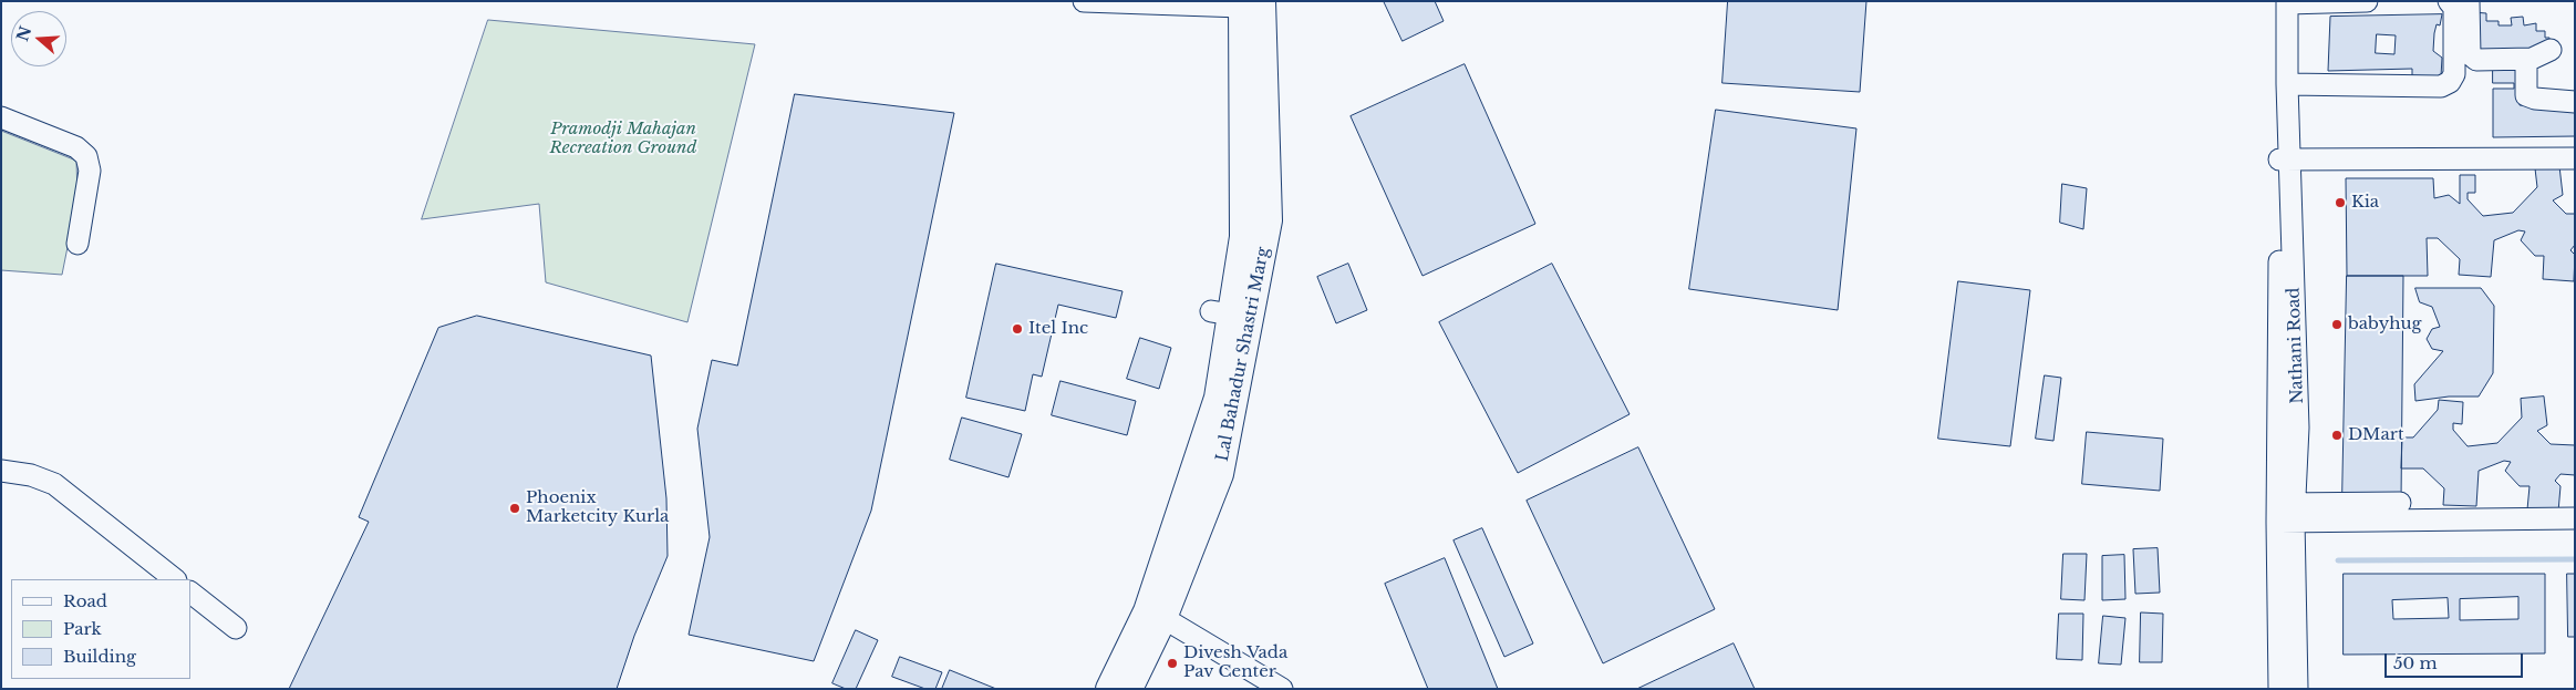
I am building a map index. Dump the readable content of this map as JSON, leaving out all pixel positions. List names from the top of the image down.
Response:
{
  "streets": {
    "main road": ["Lal Bahadur Shastri Marg"],
    "street": ["Nathani Road"]
  },
  "parks": ["Pramodji Mahajan Recreation Ground"],
  "places": [
    "Kia",
    "babyhug",
    "Itel Inc",
    "DMart",
    "Phoenix Marketcity Kurla",
    "Divesh Vada Pav Center"
  ],
  "legend": ["Road", "Park", "Building"],
  "scale_bar": "50 m",
  "north": "left"
}
